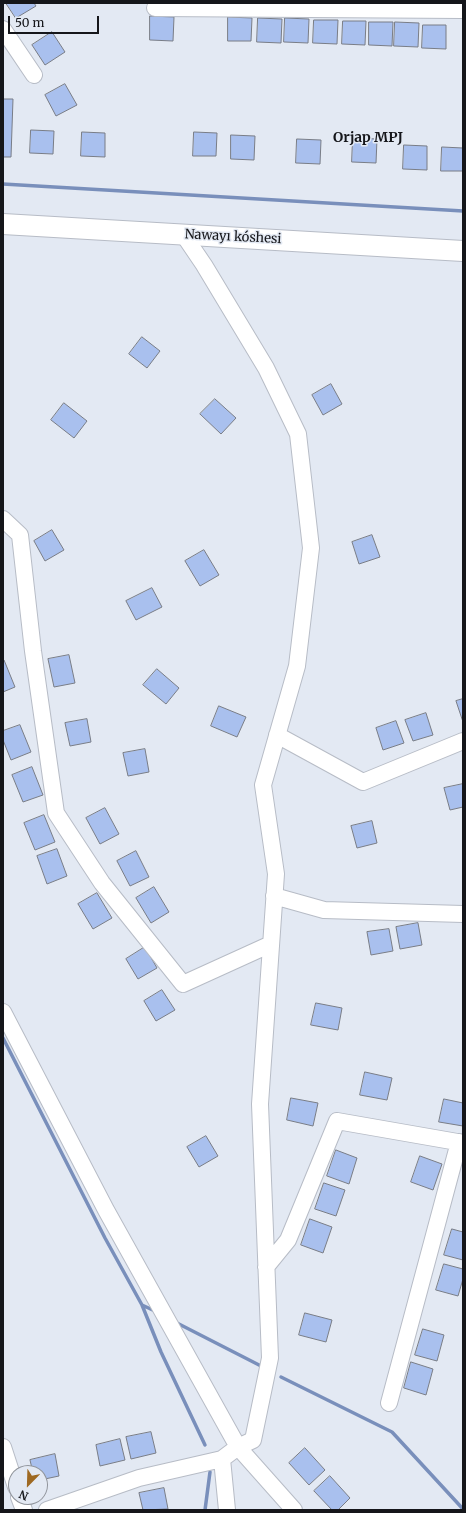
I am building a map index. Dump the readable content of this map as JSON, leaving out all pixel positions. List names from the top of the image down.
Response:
{
  "streets": {
    "main road": ["Nawayı kóshesi"]
  },
  "districts": ["Orjap MPJ"],
  "scale_bar": "50 m",
  "north": "bottom left"
}
